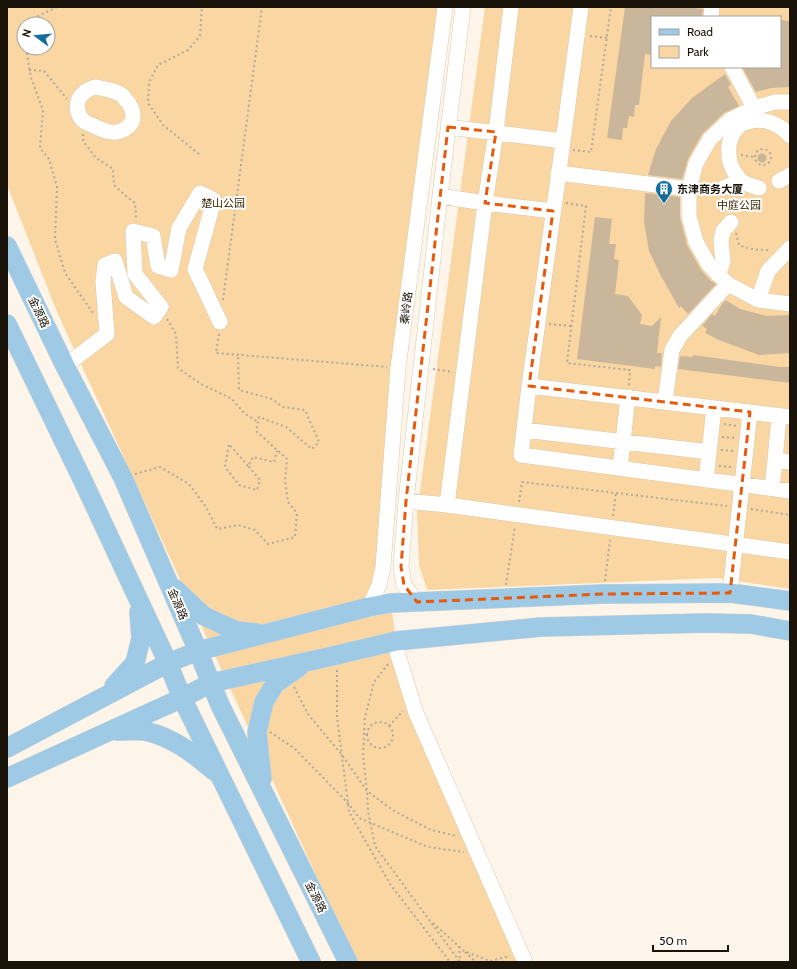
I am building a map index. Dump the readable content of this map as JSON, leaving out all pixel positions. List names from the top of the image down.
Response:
{
  "streets": {
    "main road": ["金源路"],
    "street": ["秦岭路"]
  },
  "parks": ["楚山公园", "中庭公园"],
  "places": {
    "building": ["东津商务大厦"]
  },
  "legend": ["Road", "Park"],
  "scale_bar": "50 m",
  "north": "left"
}
